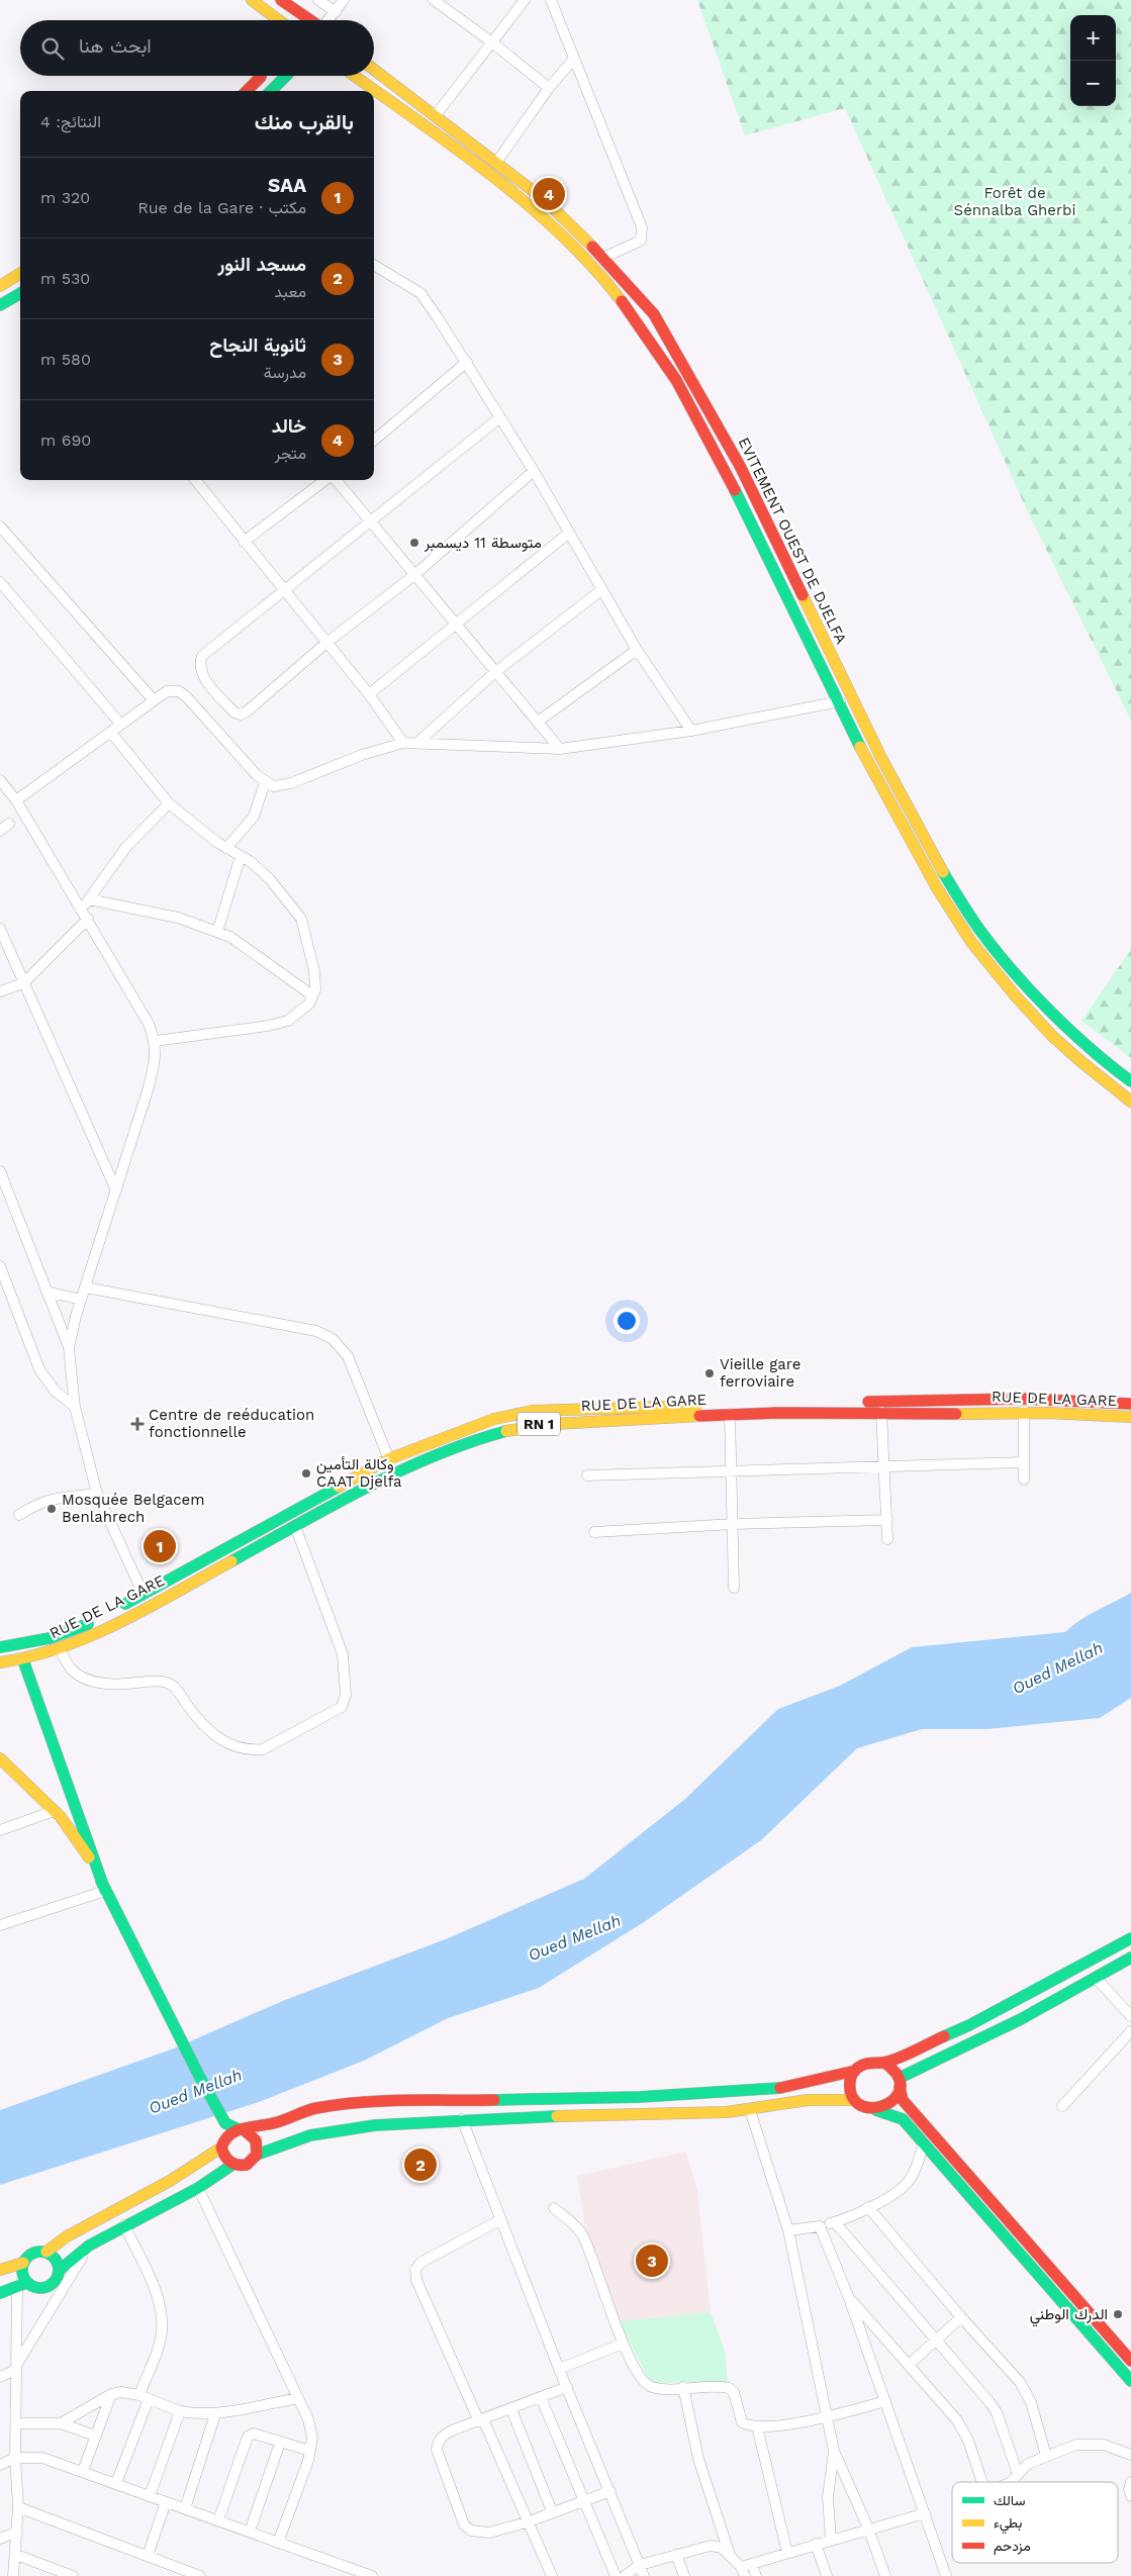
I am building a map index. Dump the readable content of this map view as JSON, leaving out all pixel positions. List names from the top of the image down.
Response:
{
  "streets": {
    "main road": ["EVITEMENT OUEST DE DJELFA", "RUE DE LA GARE", "RN 1"]
  },
  "water": ["Oued Mellah"],
  "parks": ["Forêt de Sénnalba Gherbi"],
  "places": {
    "other": [
      "متوسطة 11 ديسمبر",
      "Vieille gare ferroviaire",
      "وكالة التأمين CAAT Djelfa",
      "Mosquée Belgacem Benlahrech",
      "الدرك الوطني"
    ],
    "health": ["Centre de reéducation fonctionnelle"]
  },
  "legend": ["سالك", "بطيء", "مزدحم"],
  "page": {
    "map_buttons": ["+", "−"],
    "search": "ابحث هنا",
    "heading": ["بالقرب منك", "النتائج: 4"],
    "list": [
      {
        "mark": "1",
        "name": "SAA",
        "note": "مكتب · Rue de la Gare",
        "value": "320 m"
      },
      {
        "mark": "2",
        "name": "مسجد النور",
        "note": "معبد",
        "value": "530 m"
      },
      {
        "mark": "3",
        "name": "ثانوية النجاح",
        "note": "مدرسة",
        "value": "580 m"
      },
      {
        "mark": "4",
        "name": "خالد",
        "note": "متجر",
        "value": "690 m"
      }
    ],
    "pins": [
      "4",
      "1",
      "2",
      "3"
    ]
  }
}
